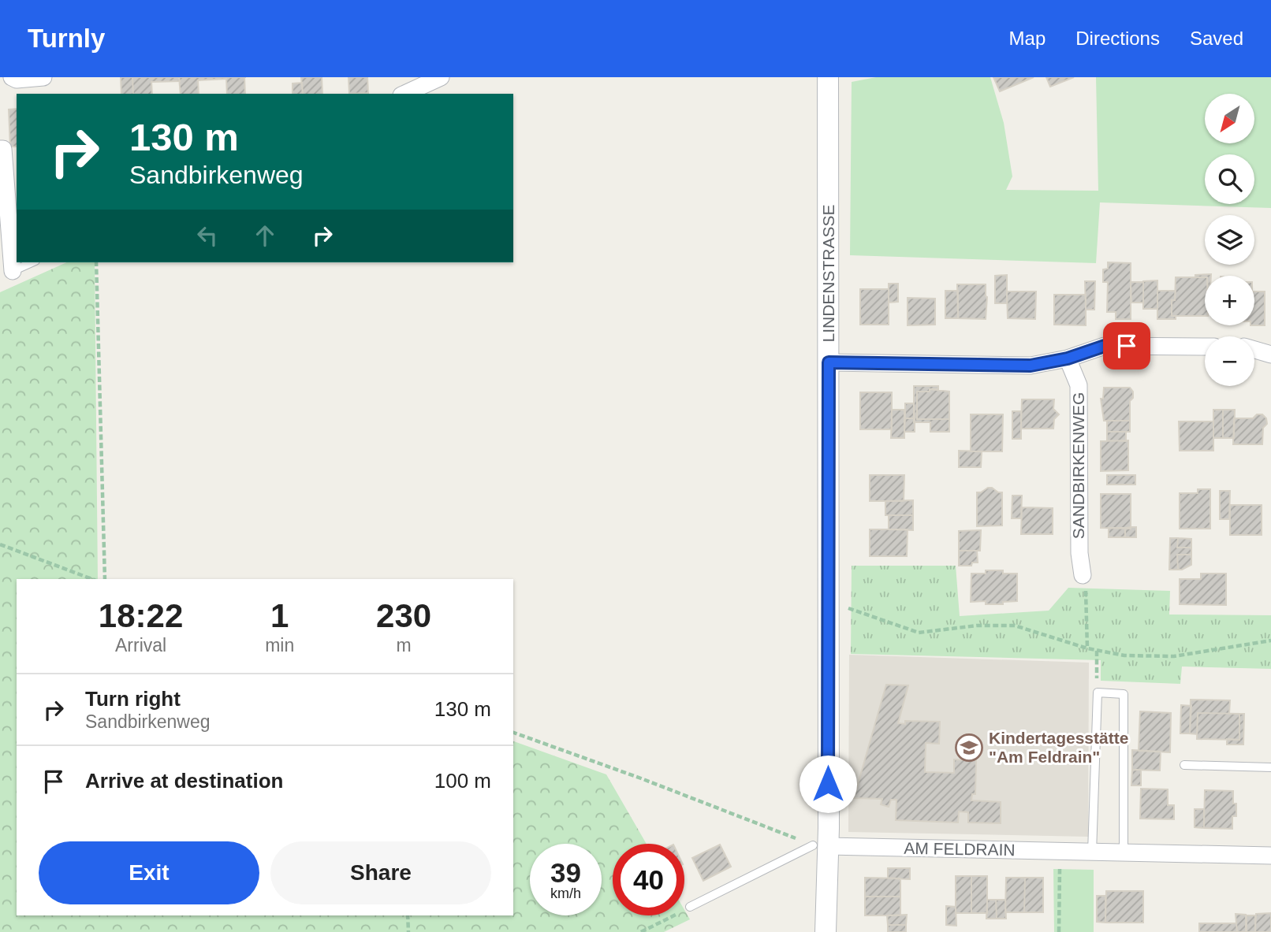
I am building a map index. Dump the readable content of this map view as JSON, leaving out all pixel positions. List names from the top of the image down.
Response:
{
  "streets": {
    "street": ["LINDENSTRASSE", "SANDBIRKENWEG", "AM FELDRAIN"]
  },
  "crossings": [
    ["LINDENSTRASSE", "AM FELDRAIN"]
  ],
  "places": {
    "school or university": ["Kindertagesstätte \"Am Feldrain\""]
  },
  "north": "bottom left",
  "page": {
    "header": "Turnly",
    "nav": ["Map", "Directions", "Saved"],
    "map_buttons": ["+", "−"],
    "turn": ["130 m", "Sandbirkenweg"],
    "eta": [
      "18:22",
      "Arrival",
      "1",
      "min",
      "230",
      "m"
    ],
    "list": [
      {
        "name": "Turn right",
        "note": "Sandbirkenweg",
        "value": "130 m"
      },
      {
        "name": "Arrive at destination",
        "value": "100 m"
      }
    ],
    "buttons": ["Exit", "Share"],
    "speed": "39 km/h",
    "limit": "40"
  }
}
